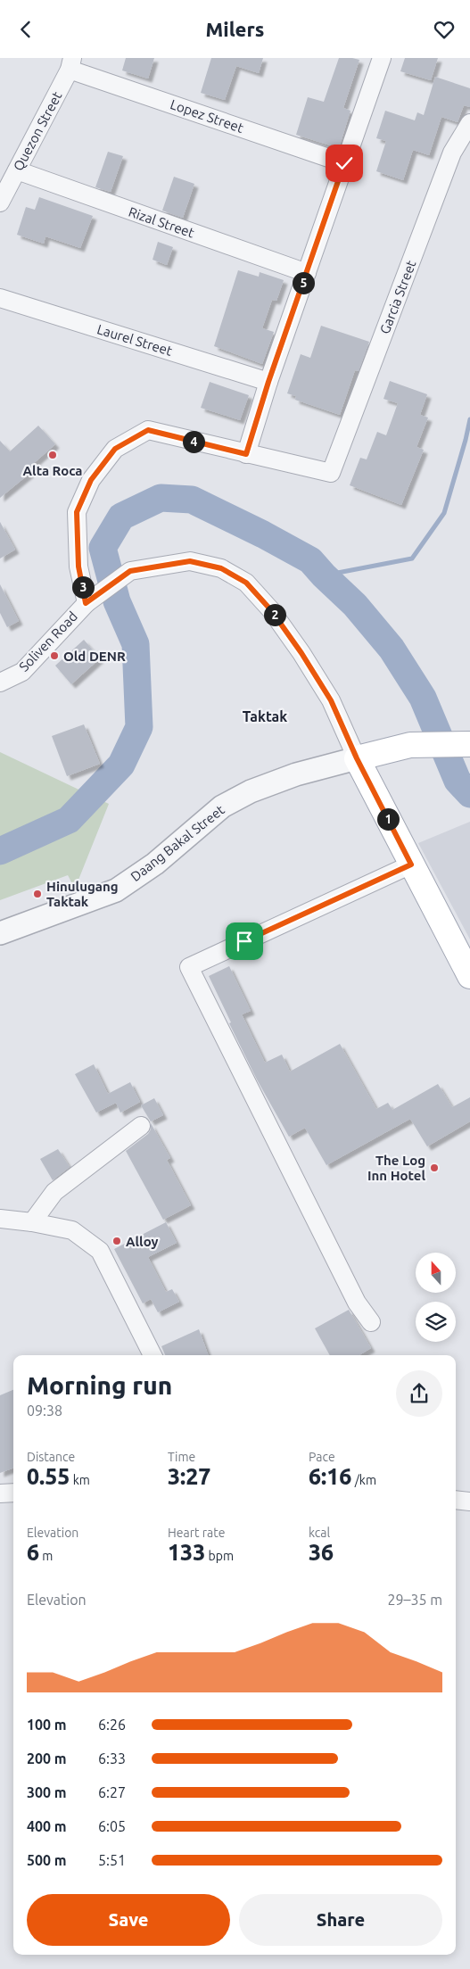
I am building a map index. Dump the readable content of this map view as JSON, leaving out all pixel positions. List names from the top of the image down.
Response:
{
  "streets": {
    "street": [
      "Lopez Street",
      "Quezon Street",
      "Rizal Street",
      "Garcia Street",
      "Laurel Street",
      "Soliven Road",
      "Daang Bakal Street"
    ]
  },
  "crossings": [
    ["Lopez Street", "Quezon Street"],
    ["Quezon Street", "Rizal Street"],
    ["Soliven Road", "Daang Bakal Street"]
  ],
  "districts": ["Taktak"],
  "places": [
    "Alta Roca",
    "Old DENR",
    "Hinulugang Taktak",
    "The Log Inn Hotel",
    "Alloy"
  ],
  "north": "top",
  "page": {
    "header": "Milers",
    "pins": [
      "5",
      "4",
      "3",
      "2",
      "1"
    ],
    "heading": ["Morning run", "09:38"],
    "stats": [
      ["Distance", "0.55 km"],
      ["Time", "3:27"],
      ["Pace", "6:16 /km"],
      ["Elevation", "6 m"],
      ["Heart rate", "133 bpm"],
      ["kcal", "36"]
    ],
    "chart": ["Elevation", "29–35 m"],
    "list": [
      {
        "name": "100 m",
        "note": "6:26"
      },
      {
        "name": "200 m",
        "note": "6:33"
      },
      {
        "name": "300 m",
        "note": "6:27"
      },
      {
        "name": "400 m",
        "note": "6:05"
      },
      {
        "name": "500 m",
        "note": "5:51"
      }
    ],
    "buttons": ["Save", "Share"]
  }
}
